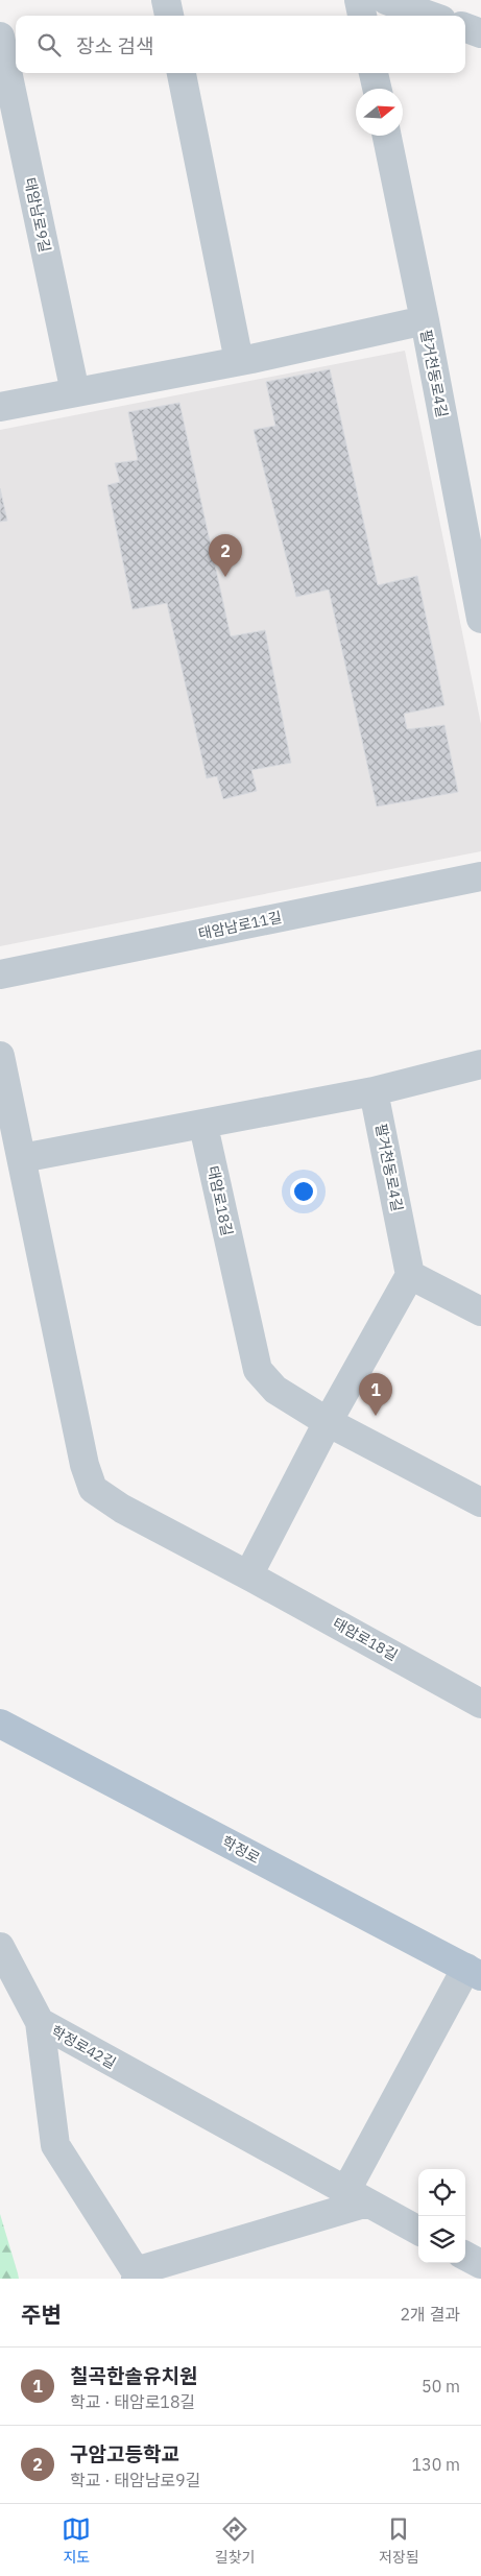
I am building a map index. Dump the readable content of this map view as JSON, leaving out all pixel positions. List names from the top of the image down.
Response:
{
  "streets": {
    "main road": ["학정로"],
    "street": [
      "태암남로9길",
      "팔거천동로4길",
      "태암남로11길",
      "태암로18길",
      "학정로42길"
    ]
  },
  "north": "right",
  "page": {
    "search": "장소 검색",
    "pins": ["2", "1"],
    "heading": ["주변", "2개 결과"],
    "list": [
      {
        "mark": "1",
        "name": "칠곡한솔유치원",
        "note": "학교 · 태암로18길",
        "value": "50 m"
      },
      {
        "mark": "2",
        "name": "구암고등학교",
        "note": "학교 · 태암남로9길",
        "value": "130 m"
      }
    ],
    "nav": ["지도", "길찾기", "저장됨"]
  }
}
